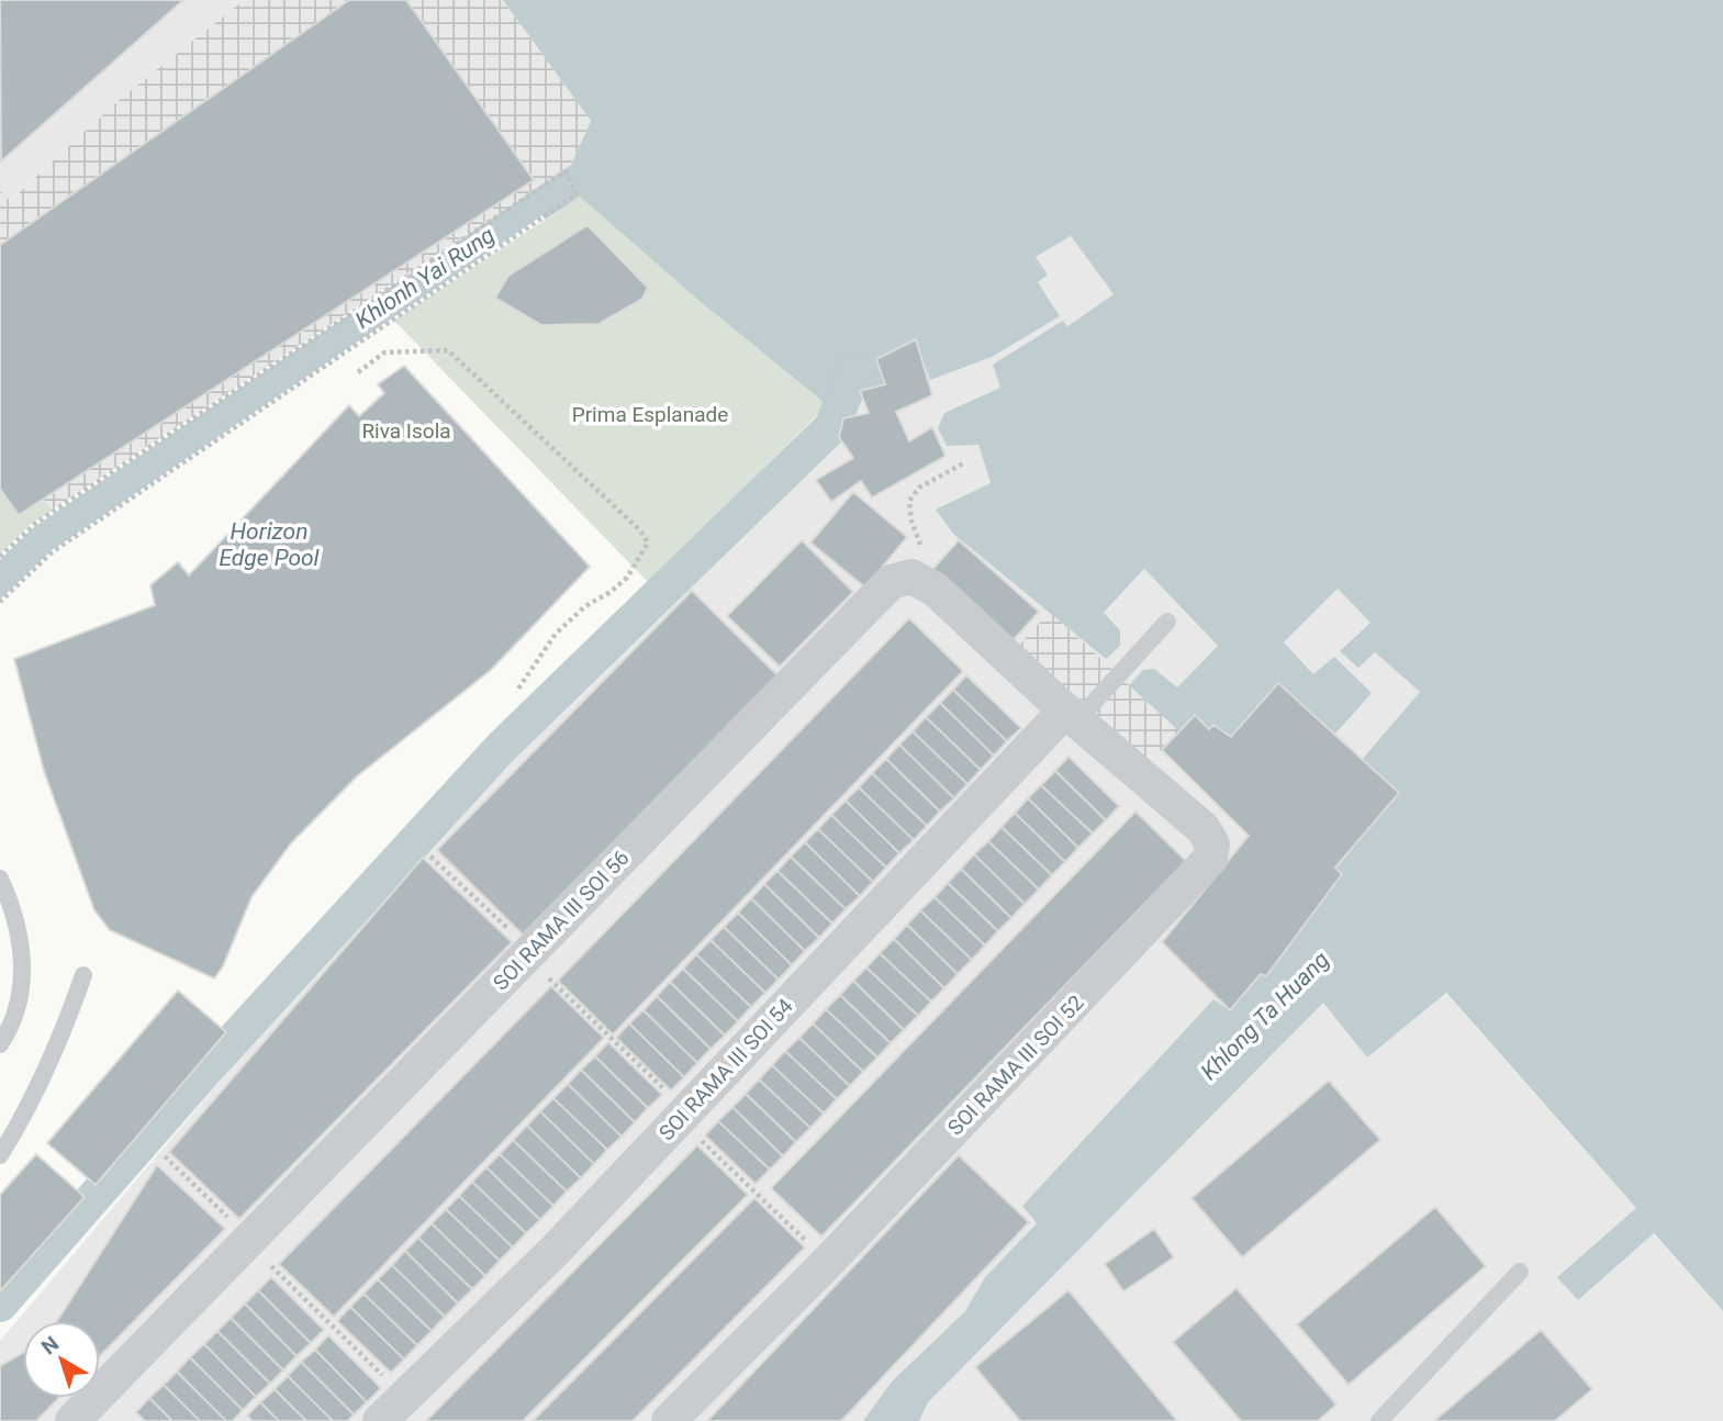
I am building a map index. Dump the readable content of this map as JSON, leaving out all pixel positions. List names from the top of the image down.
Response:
{
  "streets": {
    "street": ["SOI RAMA III SOI 56", "SOI RAMA III SOI 52", "SOI RAMA III SOI 54"]
  },
  "crossings": [
    ["SOI RAMA III SOI 52", "SOI RAMA III SOI 54"]
  ],
  "water": ["Khlonh Yai Rung", "Horizon Edge Pool", "Khlong Ta Huang"],
  "parks": ["Prima Esplanade", "Riva Isola"],
  "north": "top left"
}
